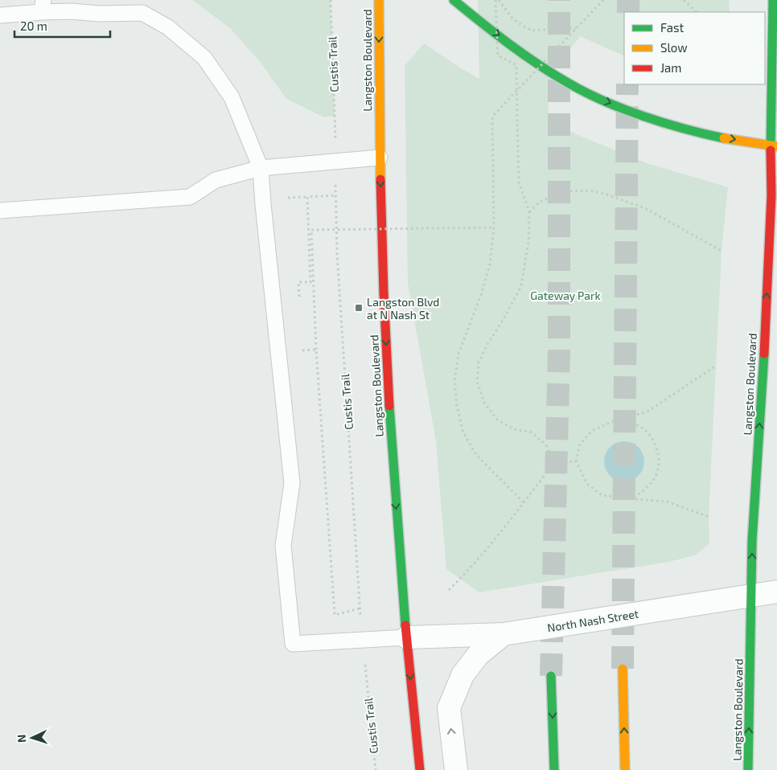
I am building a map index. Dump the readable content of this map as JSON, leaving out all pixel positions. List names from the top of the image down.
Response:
{
  "streets": {
    "main road": ["Langston Boulevard"],
    "street": ["North Nash Street"],
    "path": ["Custis Trail"]
  },
  "crossings": [
    ["Langston Boulevard", "North Nash Street"]
  ],
  "parks": ["Gateway Park"],
  "places": {
    "transit": ["Langston Blvd at N Nash St"]
  },
  "legend": ["Fast", "Slow", "Jam"],
  "scale_bar": "20 m",
  "north": "left"
}
